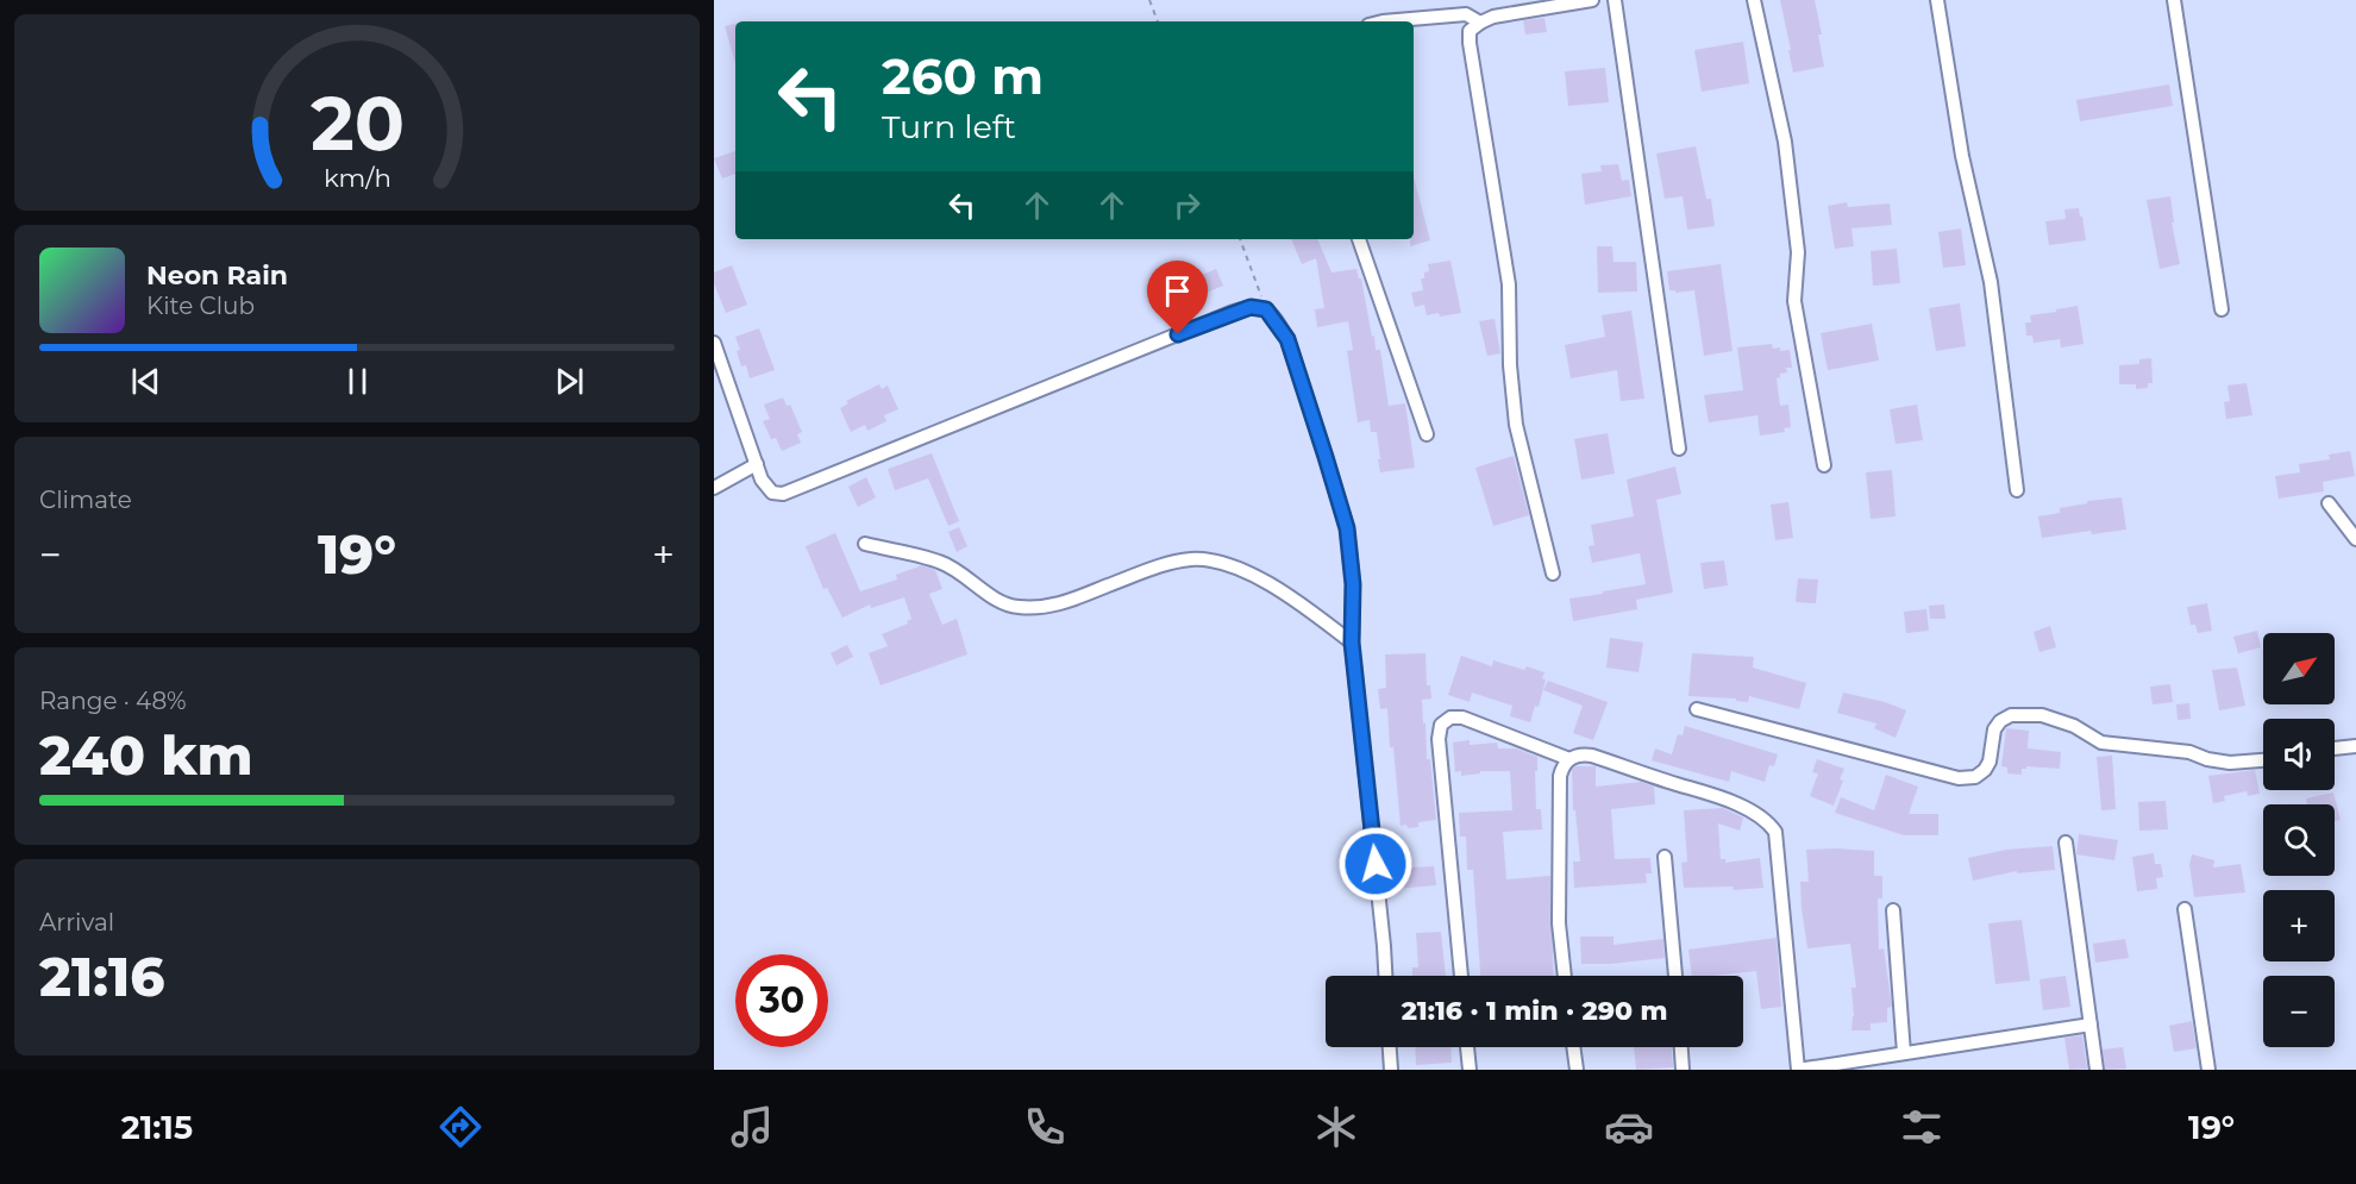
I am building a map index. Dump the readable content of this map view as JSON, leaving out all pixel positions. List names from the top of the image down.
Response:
{
  "north": "top right",
  "page": {
    "turn": ["260 m", "Turn left"],
    "song": ["Neon Rain", "Kite Club"],
    "tile": [
      "Climate",
      ["Range · 48%", "240 km"],
      ["Arrival", "21:16"]
    ],
    "heat": ["−", "19°", "+"],
    "map_buttons": ["+", "−"],
    "limit": "30",
    "trip": "21:16 · 1 min · 290 m",
    "tabs": ["21:15", "19°"],
    "gauge": ["20", "km/h"]
  }
}
